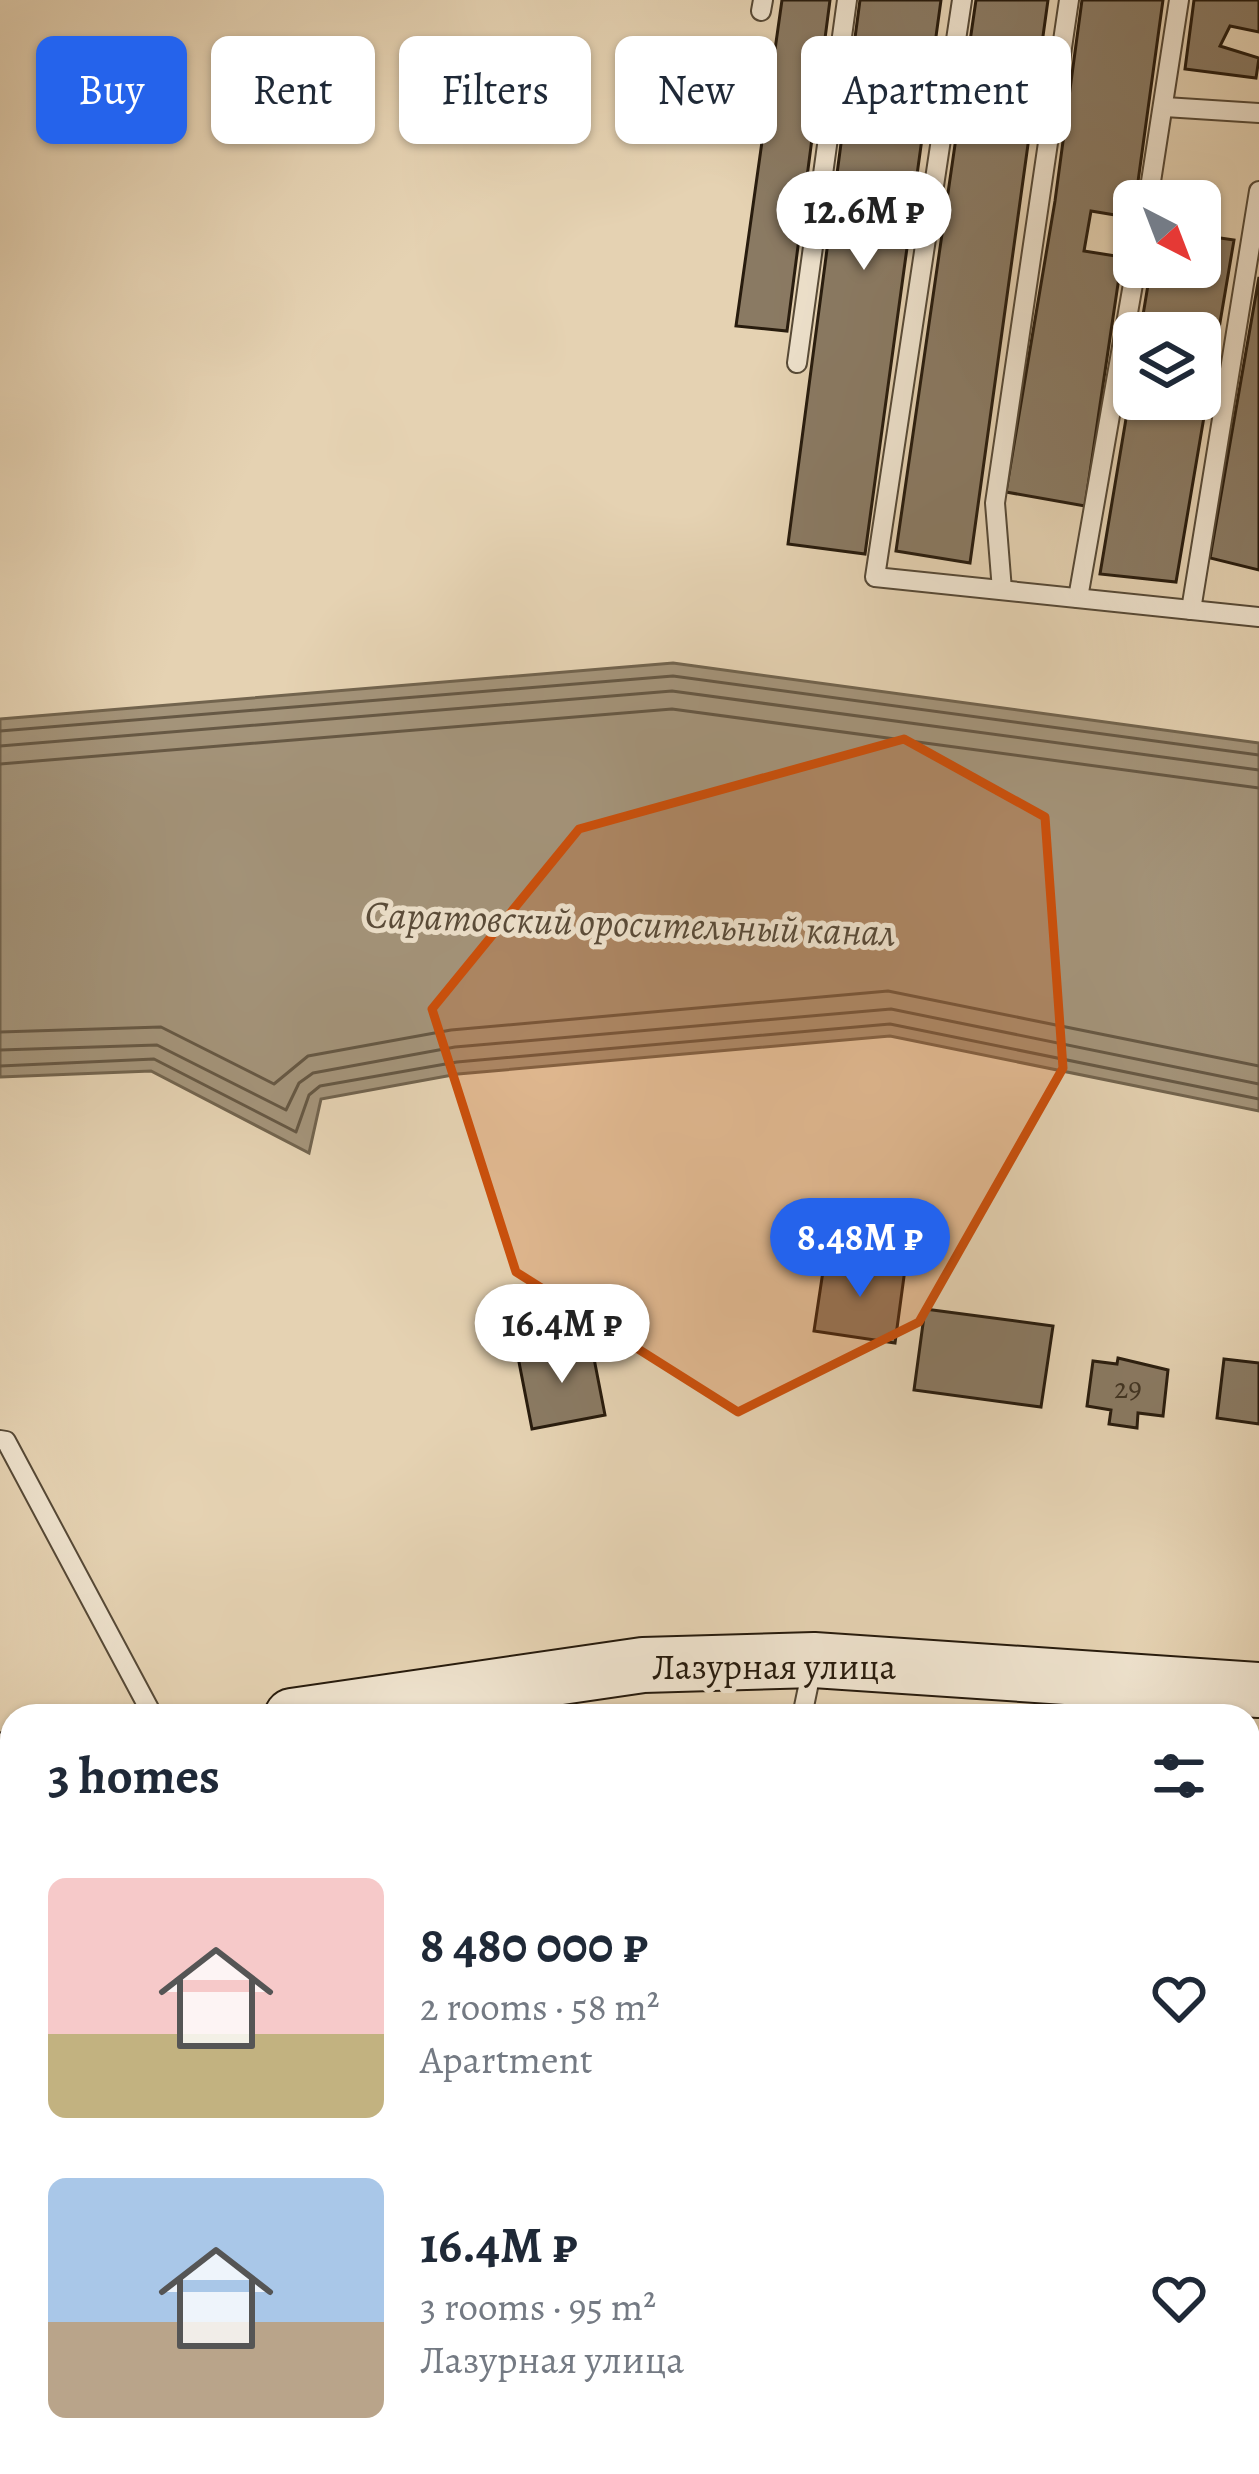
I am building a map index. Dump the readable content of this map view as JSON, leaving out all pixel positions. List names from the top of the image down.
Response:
{
  "streets": {
    "street": ["Лазурная улица"]
  },
  "water": ["Саратовский оросительный канал"],
  "house_numbers": ["29"],
  "north": "bottom right",
  "page": {
    "chip": [
      "Buy",
      "Rent",
      "Filters",
      "New",
      "Apartment"
    ],
    "price": ["12.6M ₽", "8.48M ₽", "16.4M ₽"],
    "heading": "3 homes",
    "list": [
      {
        "name": "8 480 000 ₽",
        "note": "2 rooms · 58 m² · Apartment"
      },
      {
        "name": "16.4M ₽",
        "note": "3 rooms · 95 m² · Лазурная улица"
      }
    ]
  }
}
